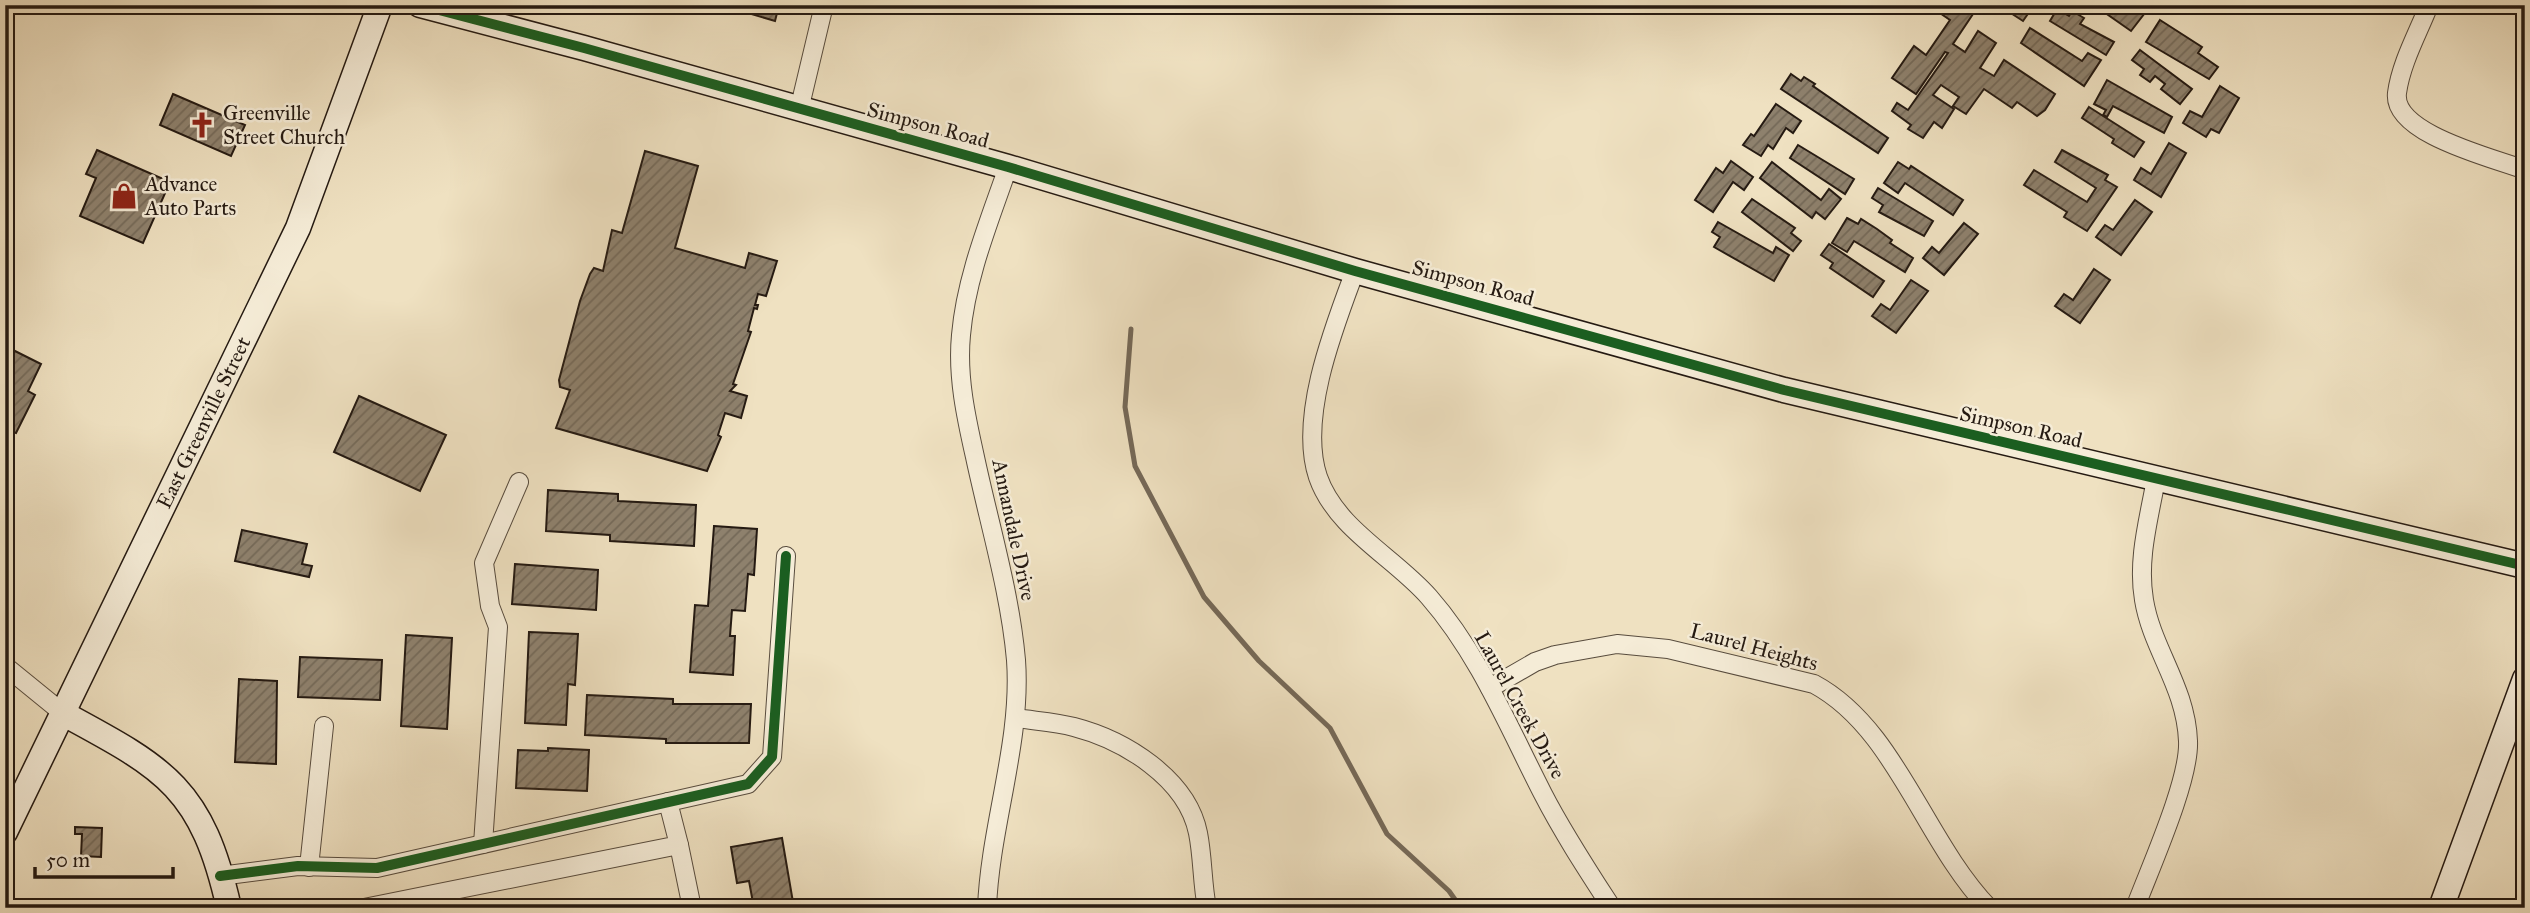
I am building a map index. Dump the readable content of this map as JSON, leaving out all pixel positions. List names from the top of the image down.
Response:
{
  "streets": {
    "street": [
      "Simpson Road",
      "East Greenville Street",
      "Annandale Drive",
      "Laurel Heights",
      "Laurel Creek Drive"
    ]
  },
  "crossings": [
    ["Simpson Road", "Annandale Drive"],
    ["Simpson Road", "Laurel Creek Drive"],
    ["Laurel Heights", "Laurel Creek Drive"]
  ],
  "places": {
    "church": ["Greenville Street Church"],
    "shop": ["Advance Auto Parts"]
  },
  "scale_bar": "50 m"
}
